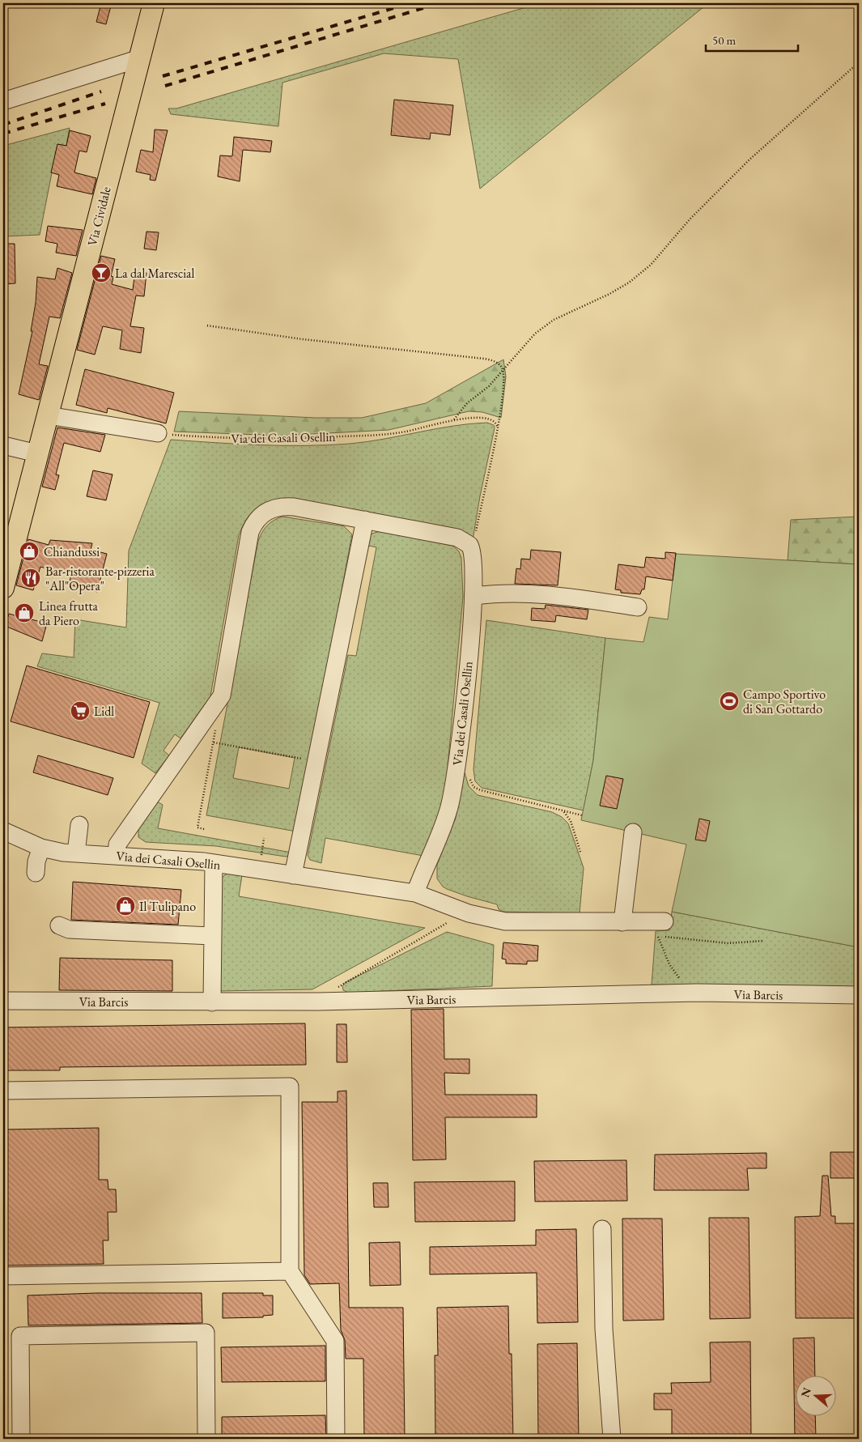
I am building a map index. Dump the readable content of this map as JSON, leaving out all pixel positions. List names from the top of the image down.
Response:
{
  "streets": {
    "main road": ["Via Cividale"],
    "street": ["Via dei Casali Osellin", "Via Barcis"]
  },
  "places": {
    "bar": ["La dal Marescial"],
    "shop": ["Chiandussi", "Linea frutta da Piero", "Il Tulipano"],
    "restaurant": ["Bar-ristorante-pizzeria \"All\"Opera\""],
    "sports": ["Campo Sportivo di San Gottardo"],
    "supermarket": ["Lidl"]
  },
  "scale_bar": "50 m",
  "north": "left"
}
